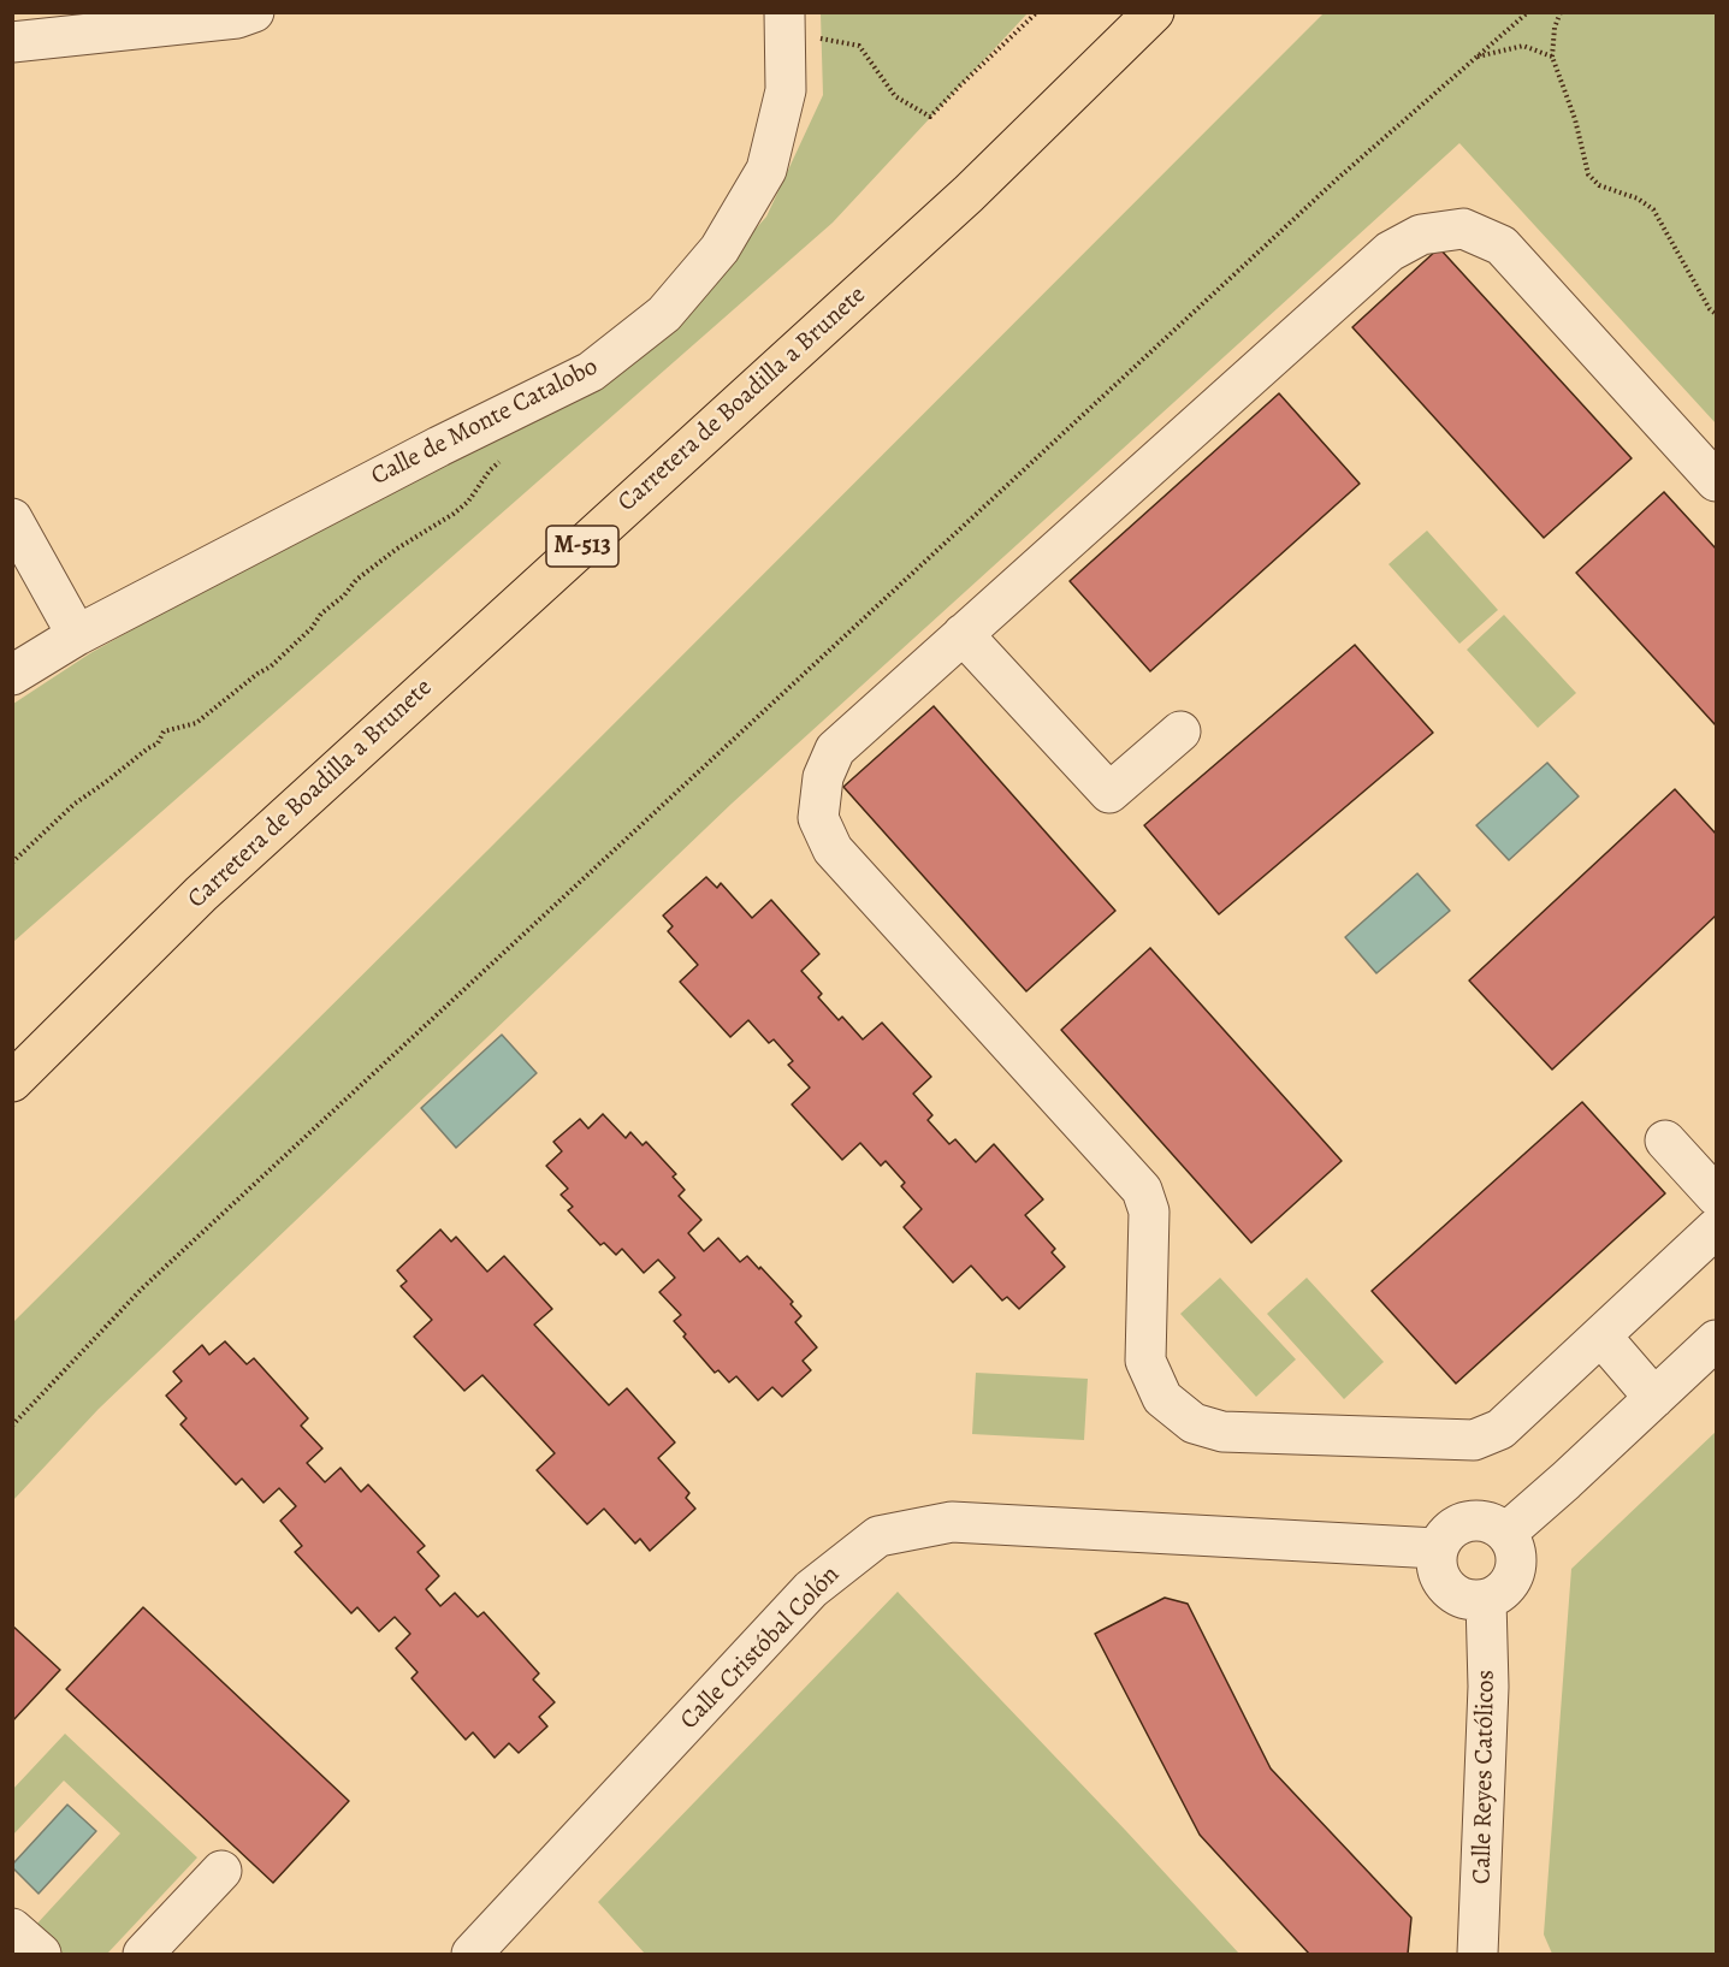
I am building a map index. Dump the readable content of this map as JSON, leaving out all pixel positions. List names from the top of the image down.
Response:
{
  "streets": {
    "main road": ["Carretera de Boadilla a Brunete", "M-513"],
    "street": ["Calle de Monte Catalobo", "Calle Cristóbal Colón", "Calle Reyes Católicos"]
  },
  "crossings": [
    ["Calle Cristóbal Colón", "Calle Reyes Católicos"]
  ]
}
